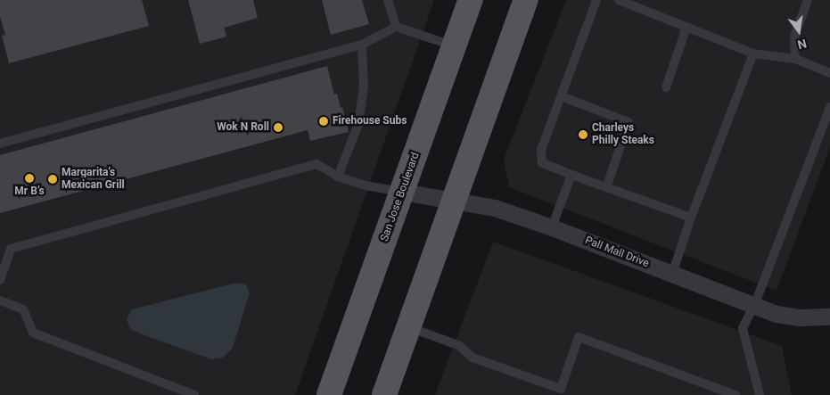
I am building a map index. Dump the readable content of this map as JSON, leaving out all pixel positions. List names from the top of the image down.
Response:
{
  "streets": {
    "main road": ["San Jose Boulevard"],
    "street": ["Pall Mall Drive"]
  },
  "crossings": [
    ["San Jose Boulevard", "Pall Mall Drive"]
  ],
  "places": [
    "Firehouse Subs",
    "Wok N Roll",
    "Charleys Philly Steaks",
    "Mr B’s",
    "Margarita’s Mexican Grill"
  ],
  "north": "bottom"
}
